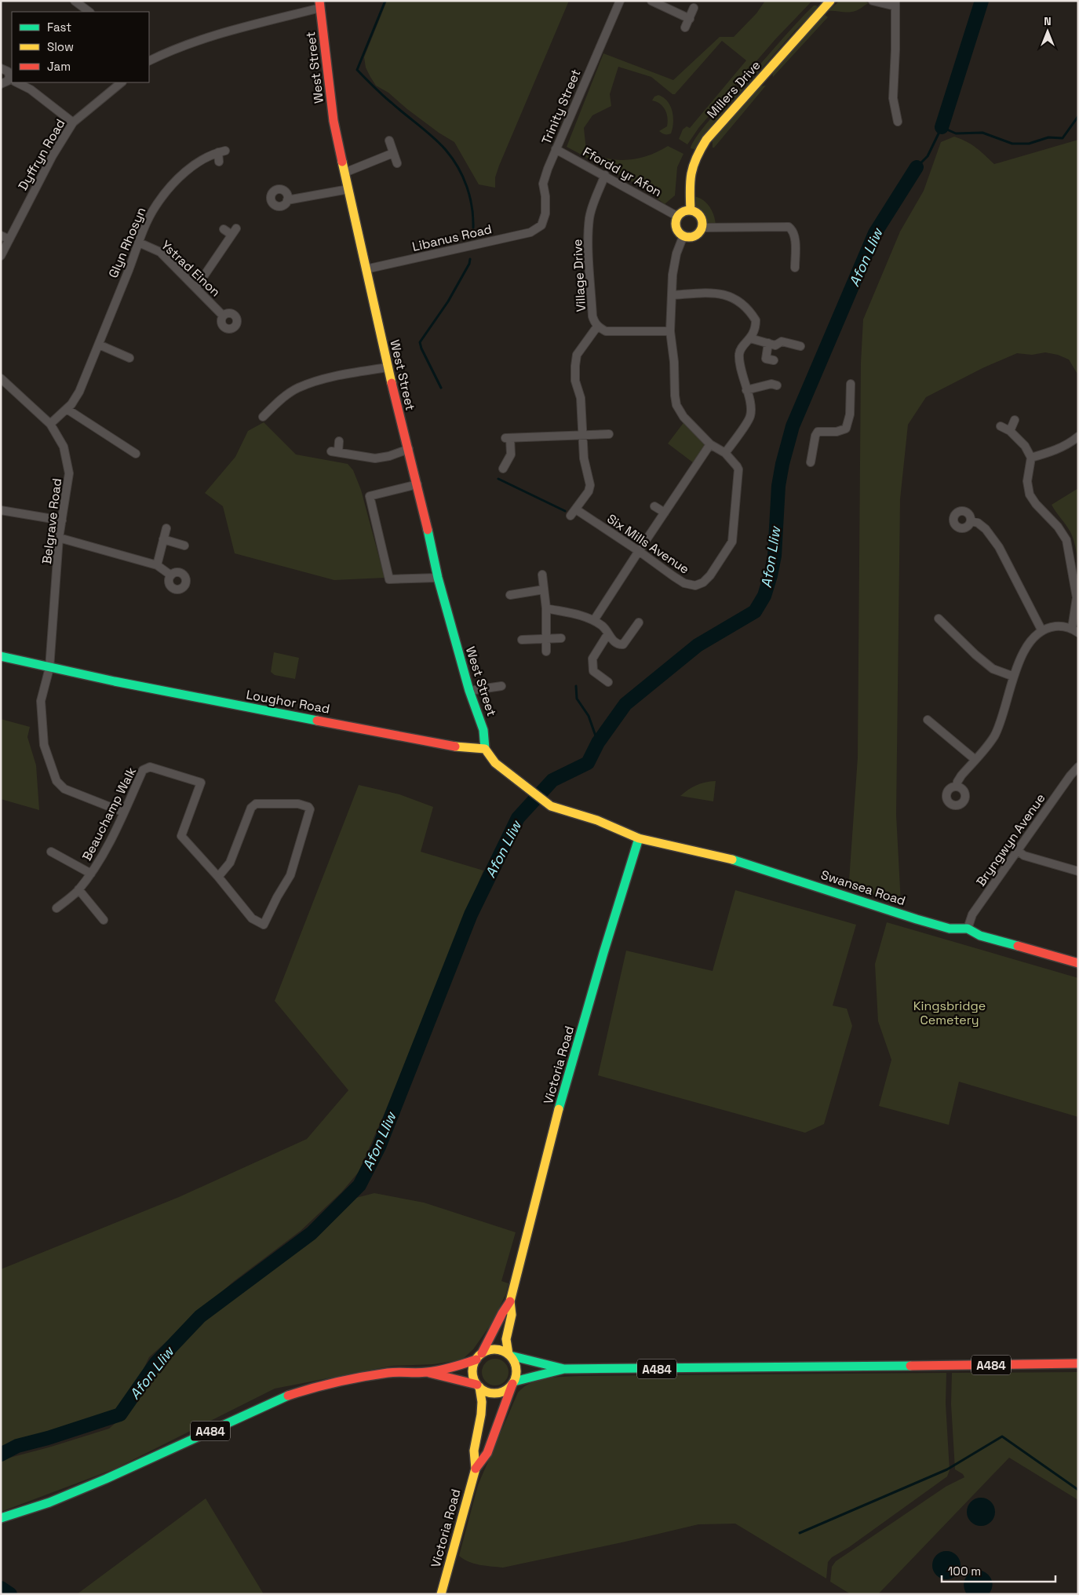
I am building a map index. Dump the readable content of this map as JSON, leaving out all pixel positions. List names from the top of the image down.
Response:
{
  "streets": {
    "main road": [
      "West Street",
      "Millers Drive",
      "Loughor Road",
      "Swansea Road",
      "Victoria Road",
      "A484"
    ],
    "street": [
      "Trinity Street",
      "Dyffryn Road",
      "Ffordd yr Afon",
      "Libanus Road",
      "Glyn Rhosyn",
      "Ystrad Einon",
      "Village Drive",
      "Belgrave Road",
      "Six Mills Avenue",
      "Beauchamp Walk",
      "Bryngwyn Avenue"
    ]
  },
  "crossings": [
    ["West Street", "Libanus Road"],
    ["West Street", "Loughor Road"],
    ["West Street", "Swansea Road"],
    ["Millers Drive", "Ffordd yr Afon"],
    ["Millers Drive", "Six Mills Avenue"],
    ["Trinity Street", "Ffordd yr Afon"],
    ["Trinity Street", "Libanus Road"],
    ["Ffordd yr Afon", "Village Drive"],
    ["Ffordd yr Afon", "Six Mills Avenue"],
    ["Glyn Rhosyn", "Ystrad Einon"],
    ["Glyn Rhosyn", "Belgrave Road"],
    ["Village Drive", "Six Mills Avenue"],
    ["Belgrave Road", "Loughor Road"],
    ["Belgrave Road", "Beauchamp Walk"],
    ["Loughor Road", "Swansea Road"],
    ["Bryngwyn Avenue", "Swansea Road"],
    ["Swansea Road", "Victoria Road"],
    ["Victoria Road", "A484"]
  ],
  "water": ["Afon Lliw"],
  "parks": ["Kingsbridge Cemetery"],
  "legend": ["Fast", "Slow", "Jam"],
  "scale_bar": "100 m",
  "north": "top"
}
